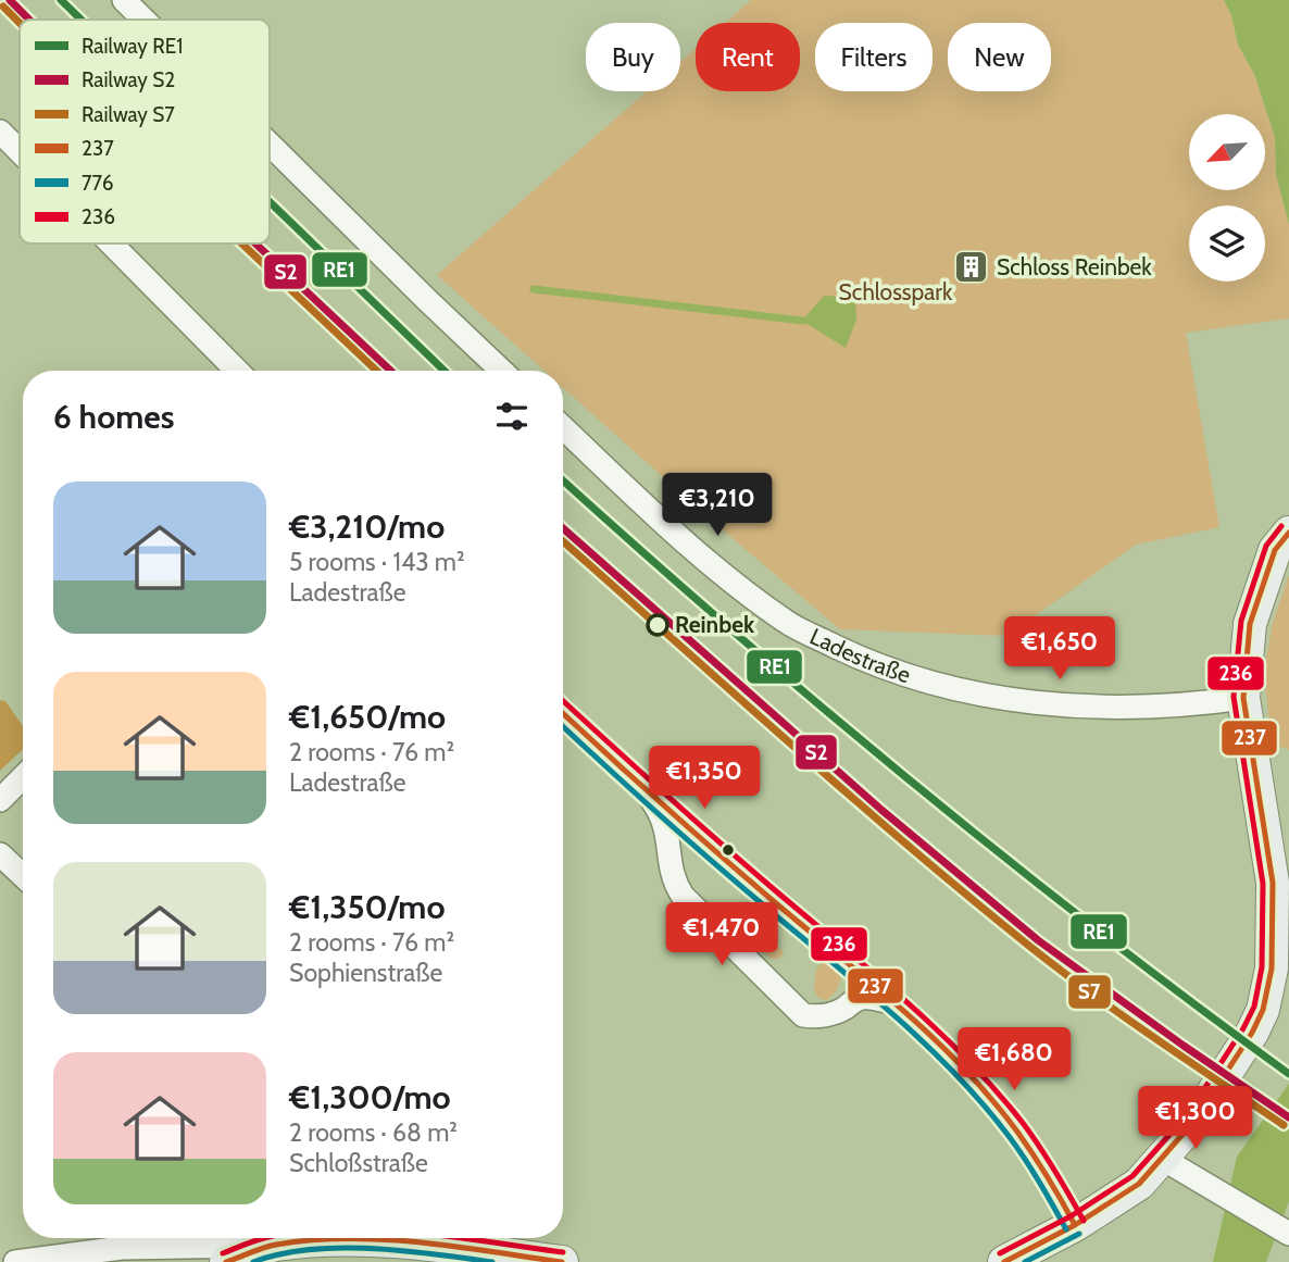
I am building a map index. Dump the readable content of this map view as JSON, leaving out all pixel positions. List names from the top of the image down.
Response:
{
  "streets": {
    "street": ["Ladestraße"]
  },
  "parks": ["Schlosspark"],
  "places": {
    "building": ["Schloss Reinbek"],
    "other": ["Reinbek"]
  },
  "lines": [
    "rail line RE1",
    "rail line S2",
    "rail line S7",
    "transit line 236",
    "transit line 237",
    "transit line 776"
  ],
  "legend": [
    "Railway RE1",
    "Railway S2",
    "Railway S7",
    "237",
    "776",
    "236"
  ],
  "north": "bottom left",
  "page": {
    "chip": [
      "Buy",
      "Rent",
      "Filters",
      "New"
    ],
    "heading": "6 homes",
    "list": [
      {
        "name": "€3,210/mo",
        "note": "5 rooms · 143 m² · Ladestraße"
      },
      {
        "name": "€1,650/mo",
        "note": "2 rooms · 76 m² · Ladestraße"
      },
      {
        "name": "€1,350/mo",
        "note": "2 rooms · 76 m² · Sophienstraße"
      },
      {
        "name": "€1,300/mo",
        "note": "2 rooms · 68 m² · Schloßstraße"
      }
    ],
    "price": [
      "€3,210",
      "€1,650",
      "€1,350",
      "€1,470",
      "€1,680",
      "€1,300"
    ]
  }
}
